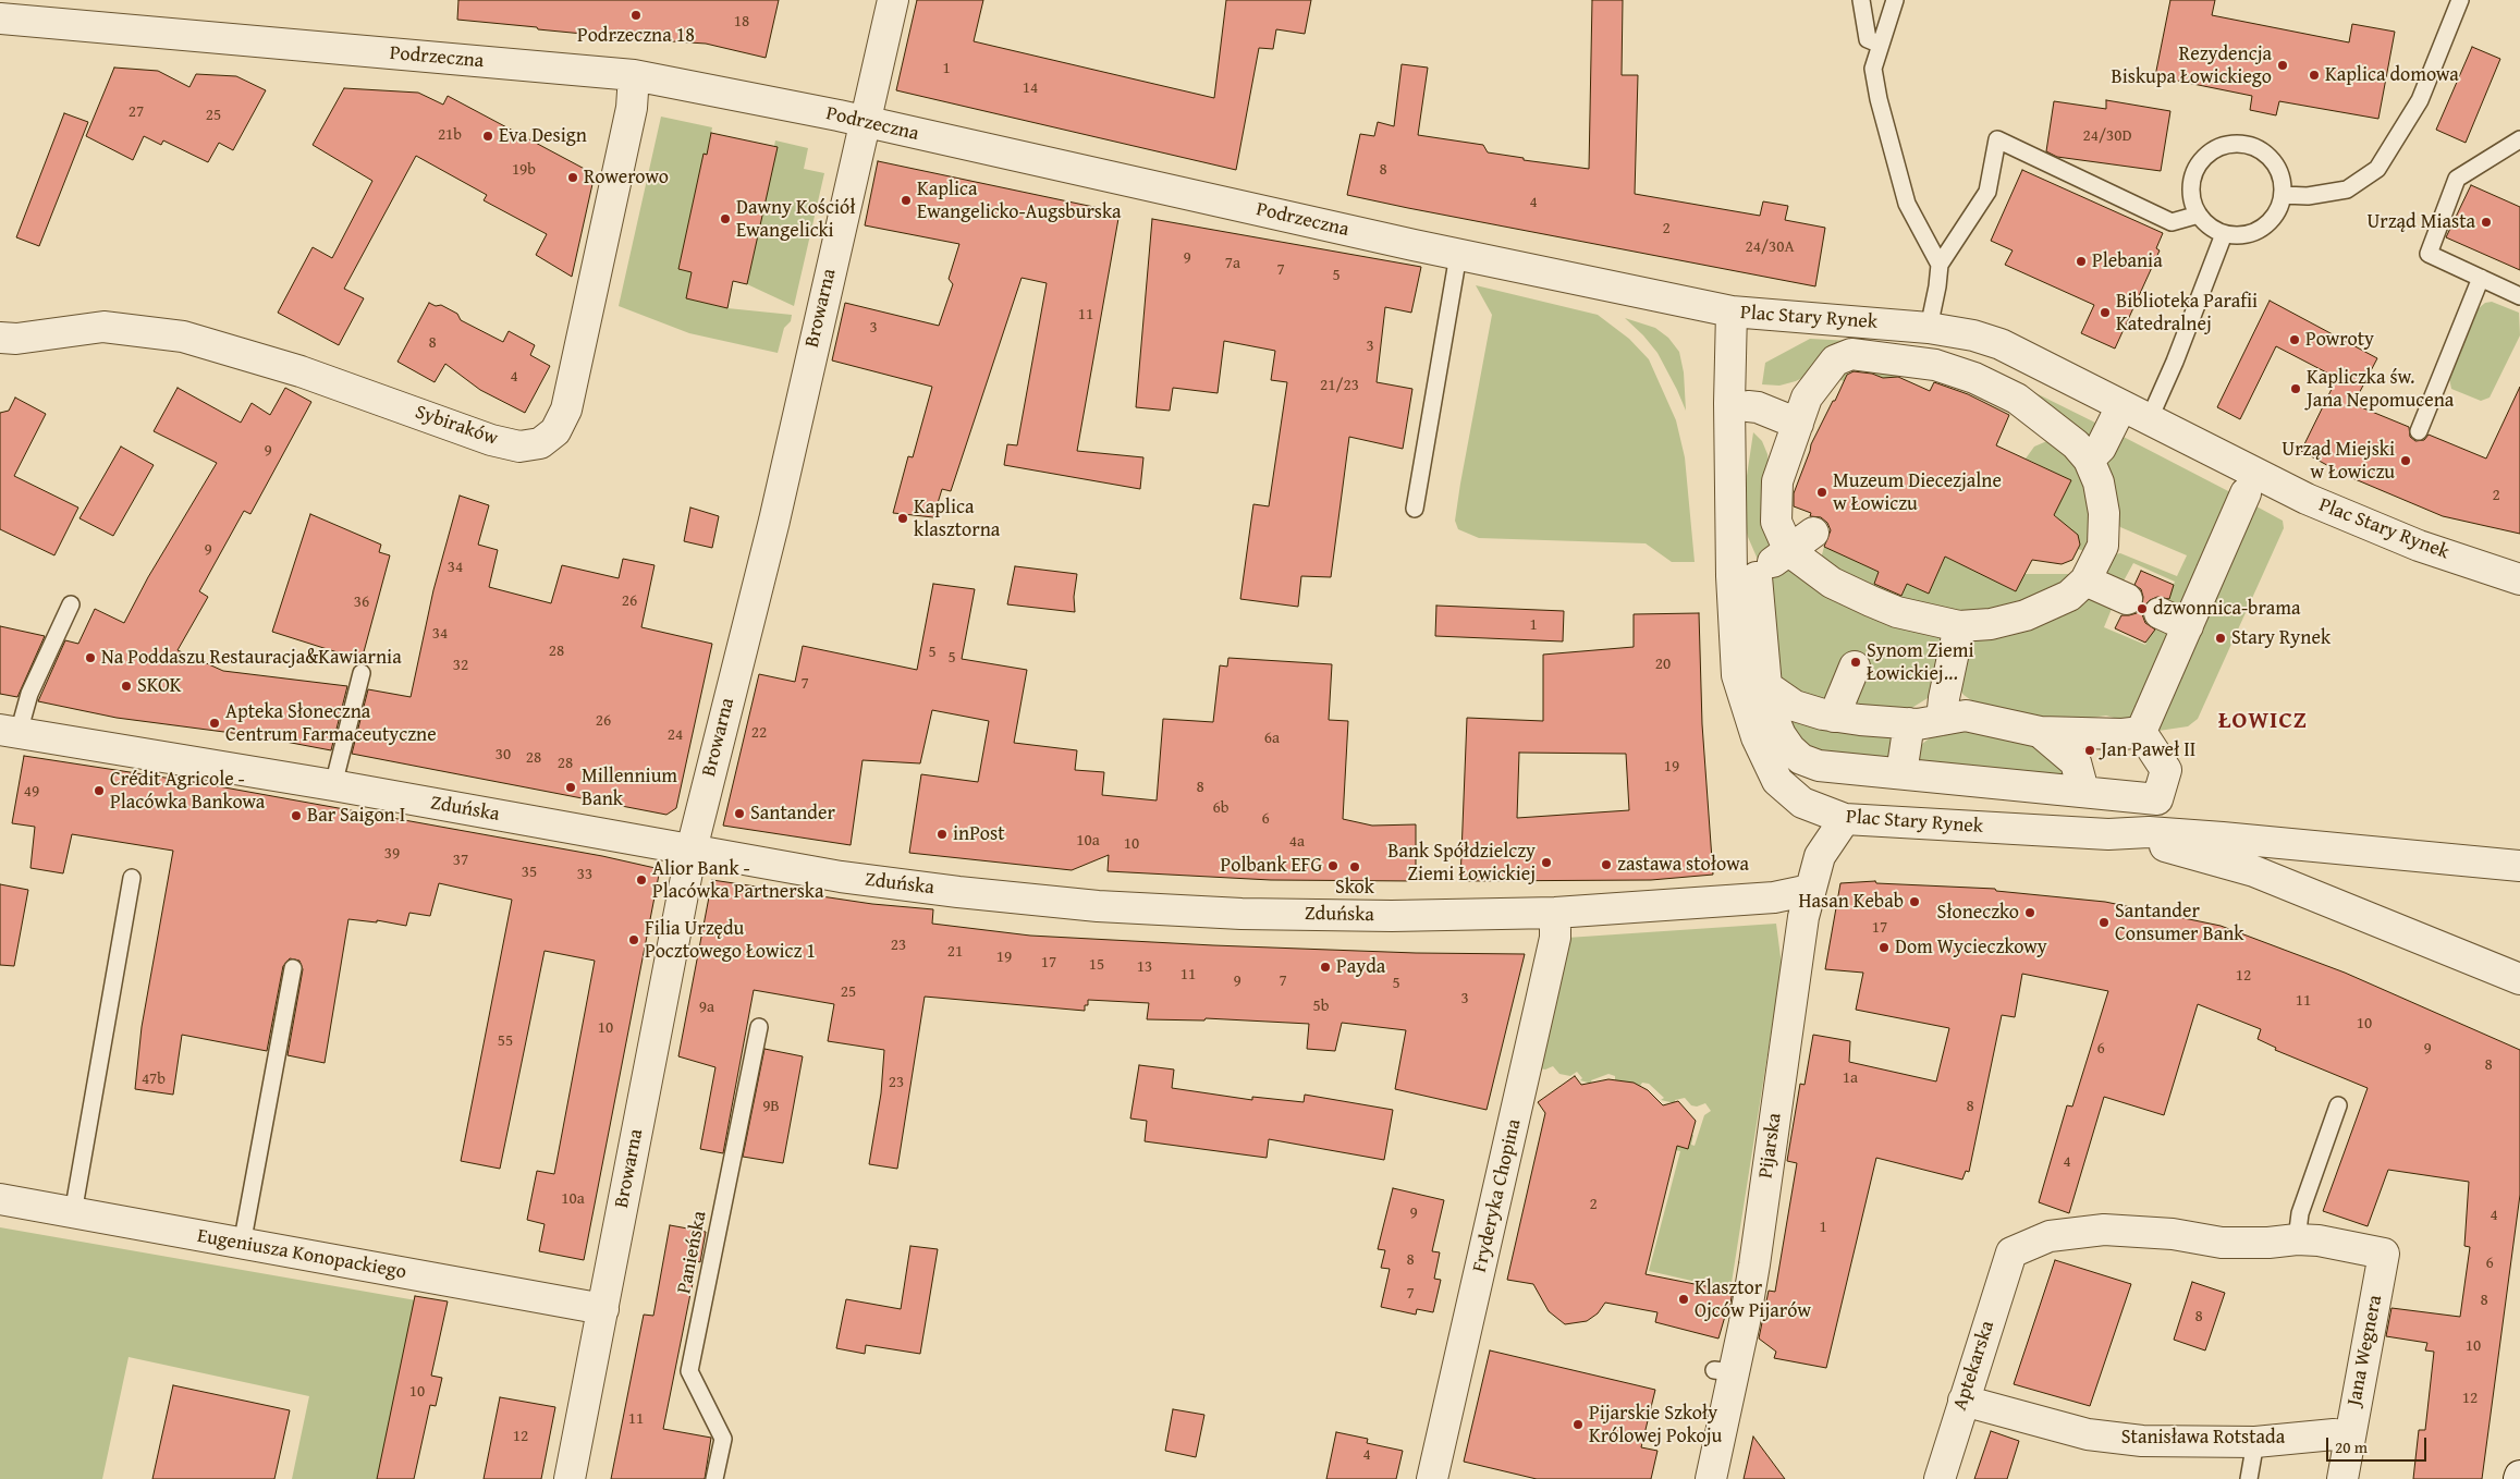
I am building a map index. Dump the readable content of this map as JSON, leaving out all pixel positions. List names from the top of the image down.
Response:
{
  "streets": {
    "street": [
      "Podrzeczna",
      "Browarna",
      "Plac Stary Rynek",
      "Sybiraków",
      "Zduńska",
      "Pijarska",
      "Fryderyka Chopina",
      "Eugeniusza Konopackiego",
      "Jana Wegnera",
      "Aptekarska",
      "Stanisława Rotstada"
    ],
    "lane": ["Panieńska"]
  },
  "crossings": [
    ["Podrzeczna", "Browarna"],
    ["Podrzeczna", "Plac Stary Rynek"],
    ["Podrzeczna", "Sybiraków"],
    ["Browarna", "Zduńska"],
    ["Browarna", "Eugeniusza Konopackiego"],
    ["Plac Stary Rynek", "Pijarska"],
    ["Zduńska", "Pijarska"],
    ["Zduńska", "Fryderyka Chopina"],
    ["Jana Wegnera", "Aptekarska"],
    ["Jana Wegnera", "Stanisława Rotstada"],
    ["Aptekarska", "Stanisława Rotstada"]
  ],
  "districts": ["ŁOWICZ"],
  "places": [
    "Podrzeczna 18",
    "Rezydencja Biskupa Łowickiego",
    "Kaplica domowa",
    "Eva Design",
    "Rowerowo",
    "Kaplica Ewangelicko-Augsburska",
    "Dawny Kościół Ewangelicki",
    "Urząd Miasta",
    "Plebania",
    "Biblioteka Parafii Katedralnej",
    "Powroty",
    "Kapliczka św. Jana Nepomucena",
    "Urząd Miejski w Łowiczu",
    "Muzeum Diecezjalne w Łowiczu",
    "Kaplica klasztorna",
    "dzwonnica-brama",
    "Stary Rynek",
    "Na Poddaszu Restauracja&Kawiarnia",
    "Synom Ziemi Łowickiej...",
    "SKOK",
    "Apteka Słoneczna Centrum Farmaceutyczne",
    "Jan Paweł II",
    "Millennium Bank",
    "Crédit Agricole - Placówka Bankowa",
    "Santander",
    "Bar Saigon I",
    "inPost",
    "Bank Spółdzielczy Ziemi Łowickiej",
    "zastawa stołowa",
    "Polbank EFG",
    "Skok",
    "Alior Bank - Placówka Partnerska",
    "Hasan Kebab",
    "Słoneczko",
    "Santander Consumer Bank",
    "Filia Urzędu Pocztowego Łowicz 1",
    "Dom Wycieczkowy",
    "Payda",
    "Klasztor Ojców Pijarów",
    "Pijarskie Szkoły Królowej Pokoju"
  ],
  "house_numbers": [
    "18",
    "1",
    "14",
    "27",
    "25",
    "21b",
    "24/30D",
    "19b",
    "8",
    "4",
    "2",
    "24/30A",
    "9",
    "7a",
    "7",
    "5",
    "11",
    "3",
    "8",
    "3",
    "4",
    "21/23",
    "9",
    "2",
    "9",
    "34",
    "26",
    "36",
    "1",
    "34",
    "28",
    "5",
    "5",
    "20",
    "32",
    "7",
    "26",
    "22",
    "24",
    "6a",
    "30",
    "28",
    "28",
    "19",
    "8",
    "49",
    "6b",
    "6",
    "10a",
    "4a",
    "10",
    "39",
    "37",
    "35",
    "33",
    "17",
    "23",
    "21",
    "19",
    "17",
    "15",
    "13",
    "11",
    "12",
    "9",
    "7",
    "5",
    "25",
    "3",
    "11",
    "5b",
    "9a",
    "10",
    "10",
    "55",
    "6",
    "9",
    "8",
    "1a",
    "47b",
    "23",
    "9B",
    "8",
    "4",
    "10a",
    "2",
    "9",
    "4",
    "1",
    "8",
    "6",
    "7",
    "8",
    "8",
    "10",
    "10",
    "12",
    "11",
    "12",
    "4"
  ],
  "scale_bar": "20 m"
}
